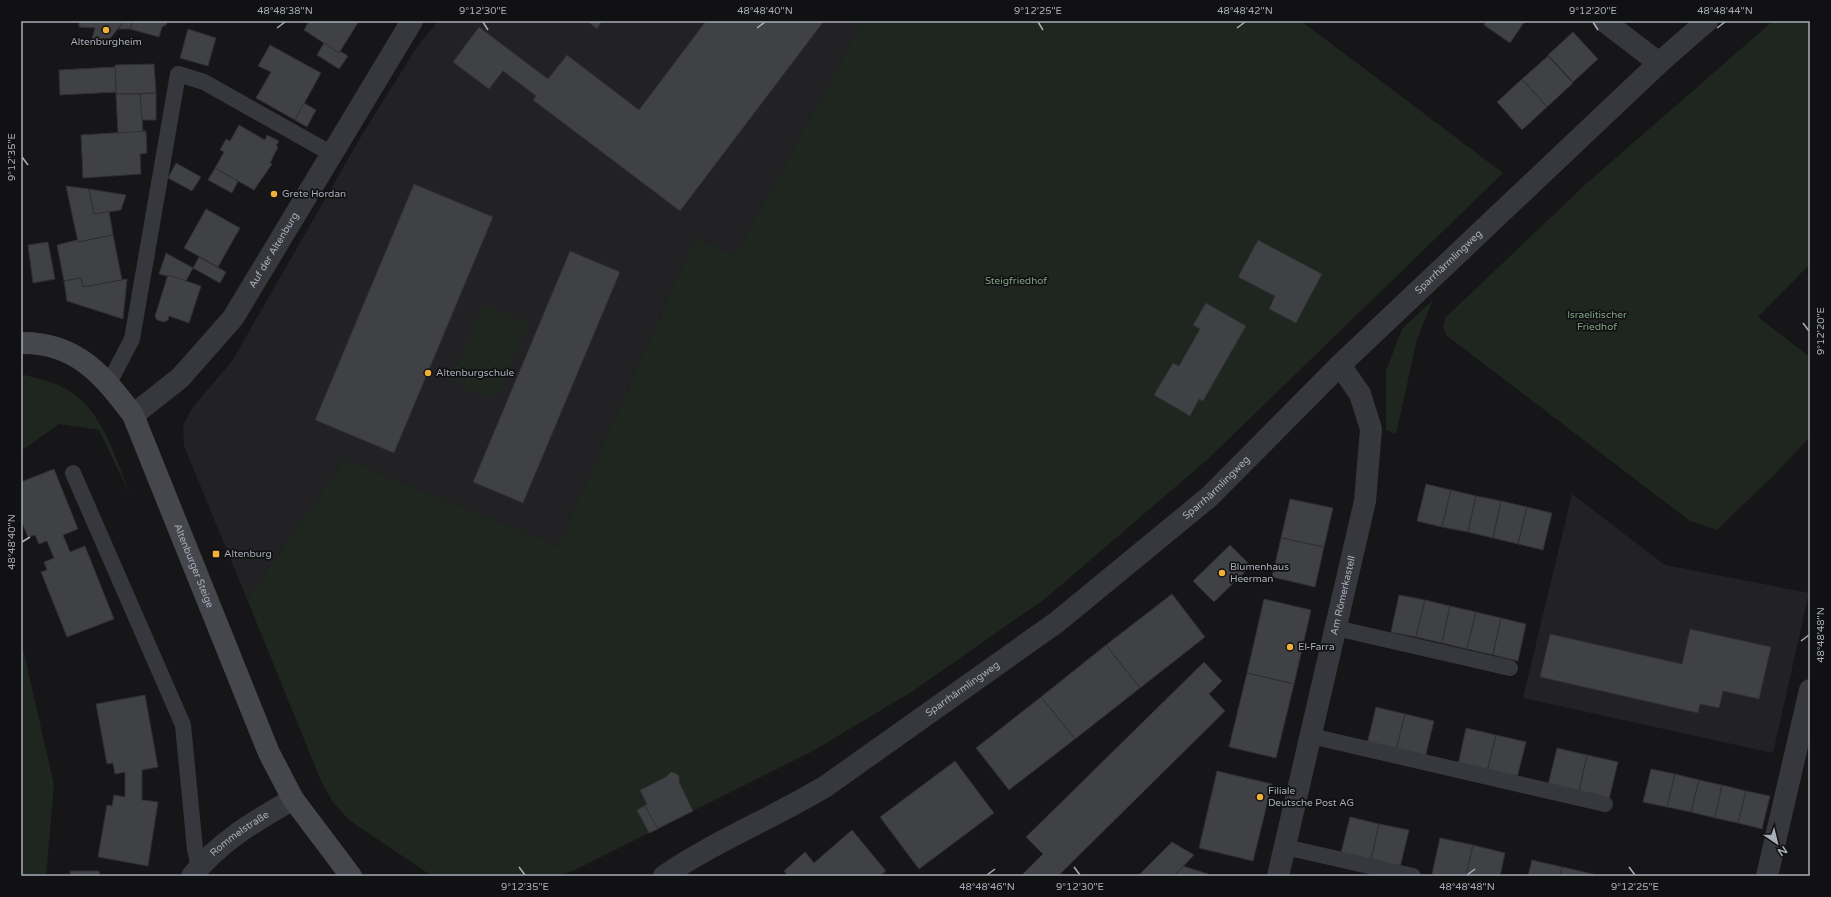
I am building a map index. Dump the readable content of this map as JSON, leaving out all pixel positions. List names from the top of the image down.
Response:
{
  "streets": {
    "main road": ["Altenburger Steige"],
    "street": [
      "Auf der Altenburg",
      "Sparrhärmlingweg",
      "Am Römerkastell",
      "Rommelstraße"
    ]
  },
  "crossings": [
    ["Auf der Altenburg", "Altenburger Steige"],
    ["Sparrhärmlingweg", "Am Römerkastell"],
    ["Altenburger Steige", "Rommelstraße"]
  ],
  "parks": ["Steigfriedhof", "Israelitischer Friedhof"],
  "places": {
    "other": [
      "Altenburgheim",
      "Grete Hordan",
      "Altenburgschule",
      "Blumenhaus Heerman",
      "El-Farra",
      "Filiale Deutsche Post AG"
    ],
    "transit": ["Altenburg"]
  },
  "north": "bottom right",
  "coordinates": [
    "48°48'38\"N",
    "9°12'30\"E",
    "48°48'40\"N",
    "9°12'25\"E",
    "48°48'42\"N",
    "9°12'20\"E",
    "48°48'44\"N",
    "9°12'35\"E",
    "48°48'48\"N",
    "48°48'46\"N"
  ]
}
